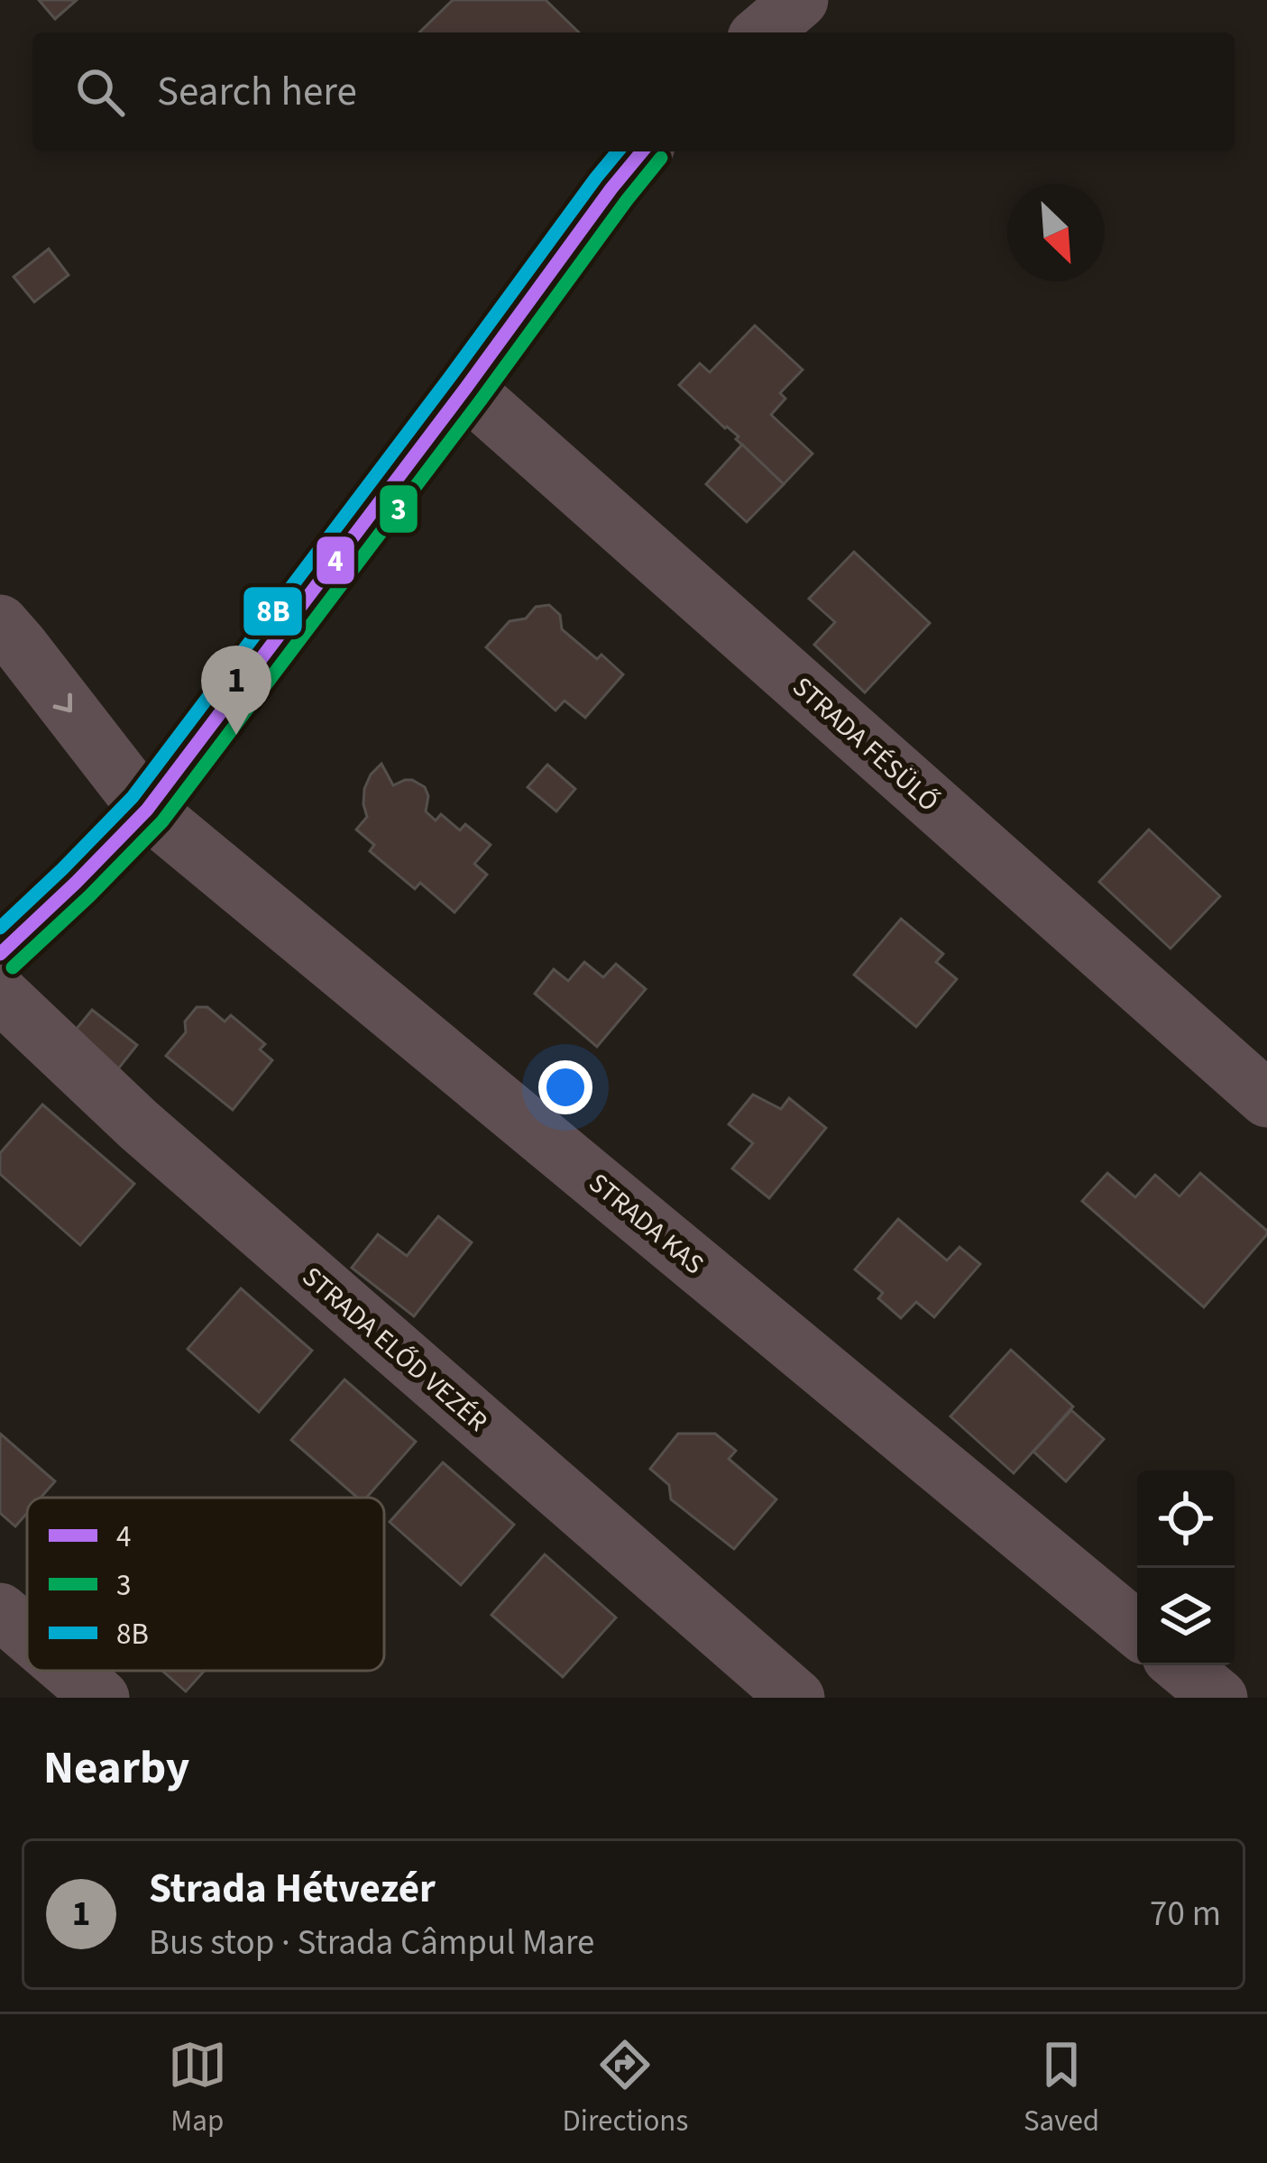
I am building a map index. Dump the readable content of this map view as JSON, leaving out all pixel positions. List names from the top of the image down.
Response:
{
  "streets": {
    "street": ["STRADA FÉSÜLŐ", "STRADA KAS", "STRADA ELŐD VEZÉR"]
  },
  "lines": ["transit line 4", "transit line 8B", "transit line 3"],
  "legend": ["4", "3", "8B"],
  "north": "bottom right",
  "page": {
    "search": "Search here",
    "pins": "1",
    "heading": "Nearby",
    "list": [
      {
        "mark": "1",
        "name": "Strada Hétvezér",
        "note": "Bus stop · Strada Câmpul Mare",
        "value": "70 m"
      }
    ],
    "nav": ["Map", "Directions", "Saved"]
  }
}
